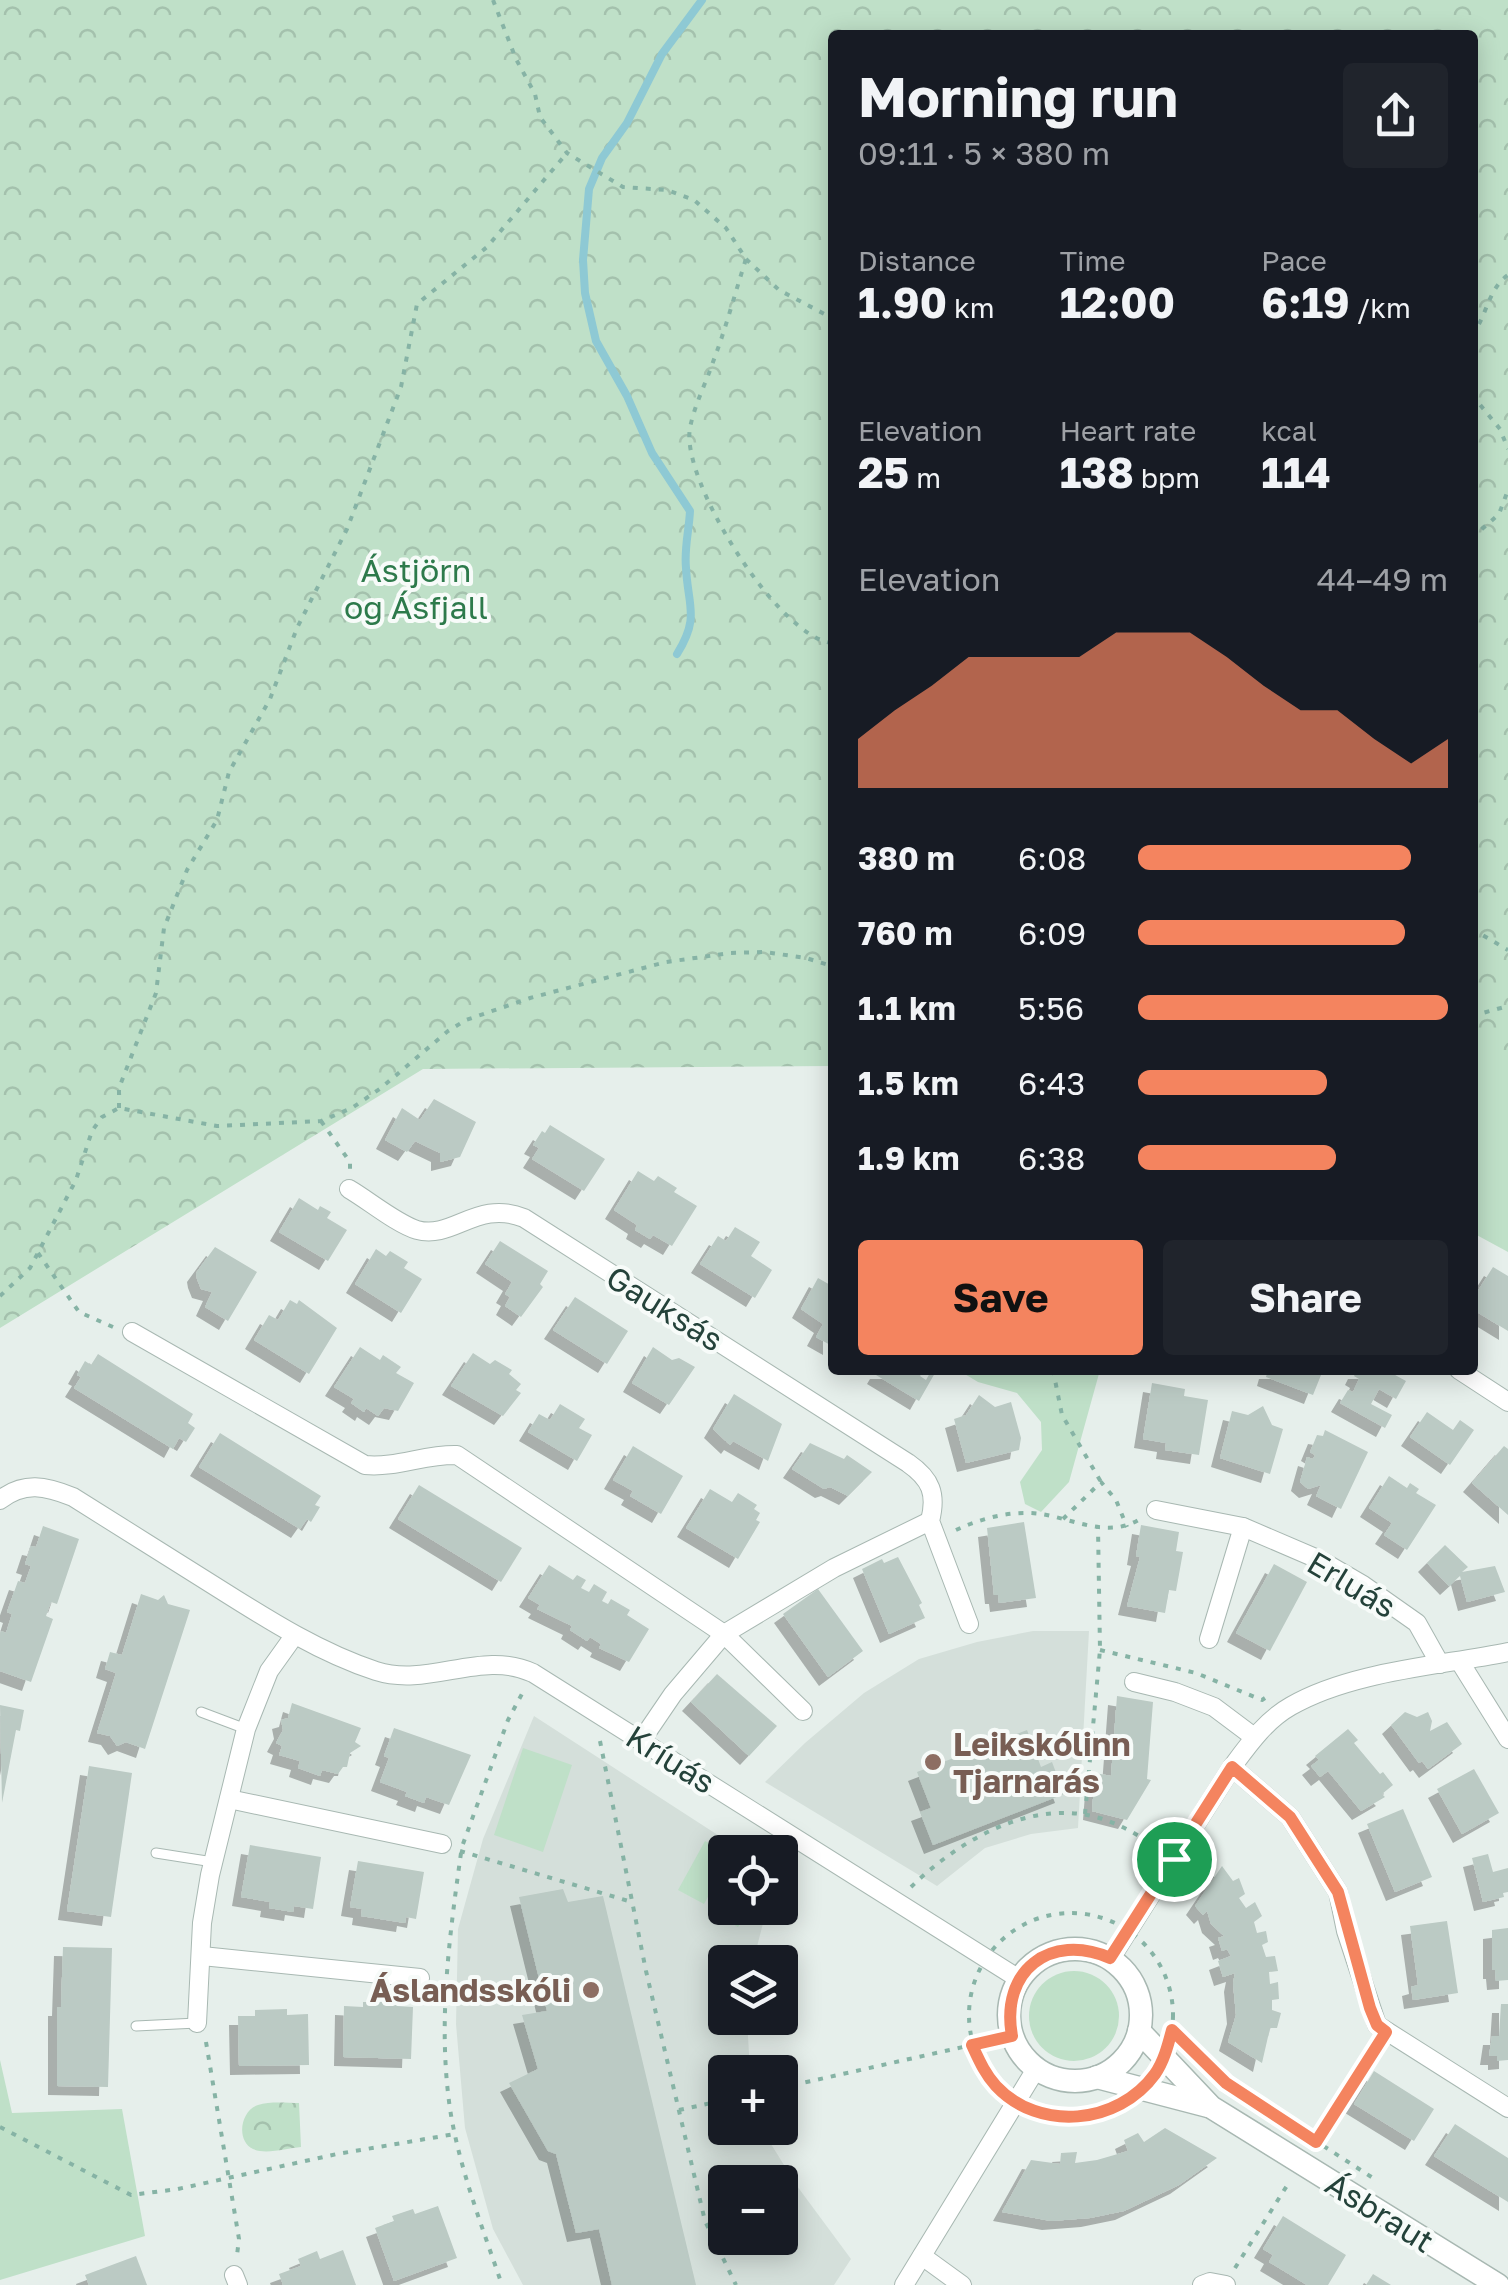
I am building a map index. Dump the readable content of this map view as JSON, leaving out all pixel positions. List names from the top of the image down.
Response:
{
  "streets": {
    "street": [
      "Gauksás",
      "Erluás",
      "Kríuás",
      "Ásbraut"
    ]
  },
  "crossings": [
    ["Kríuás", "Ásbraut"]
  ],
  "parks": ["Ástjörn og Ásfjall"],
  "places": ["Leikskólinn Tjarnarás", "Áslandsskóli"],
  "page": {
    "heading": ["Morning run", "09:11 · 5 × 380 m"],
    "stats": [
      ["Distance", "1.90 km"],
      ["Time", "12:00"],
      ["Pace", "6:19 /km"],
      ["Elevation", "25 m"],
      ["Heart rate", "138 bpm"],
      ["kcal", "114"]
    ],
    "chart": ["Elevation", "44–49 m"],
    "list": [
      {
        "name": "380 m",
        "note": "6:08"
      },
      {
        "name": "760 m",
        "note": "6:09"
      },
      {
        "name": "1.1 km",
        "note": "5:56"
      },
      {
        "name": "1.5 km",
        "note": "6:43"
      },
      {
        "name": "1.9 km",
        "note": "6:38"
      }
    ],
    "buttons": ["Save", "Share"],
    "map_buttons": ["+", "−"]
  }
}
